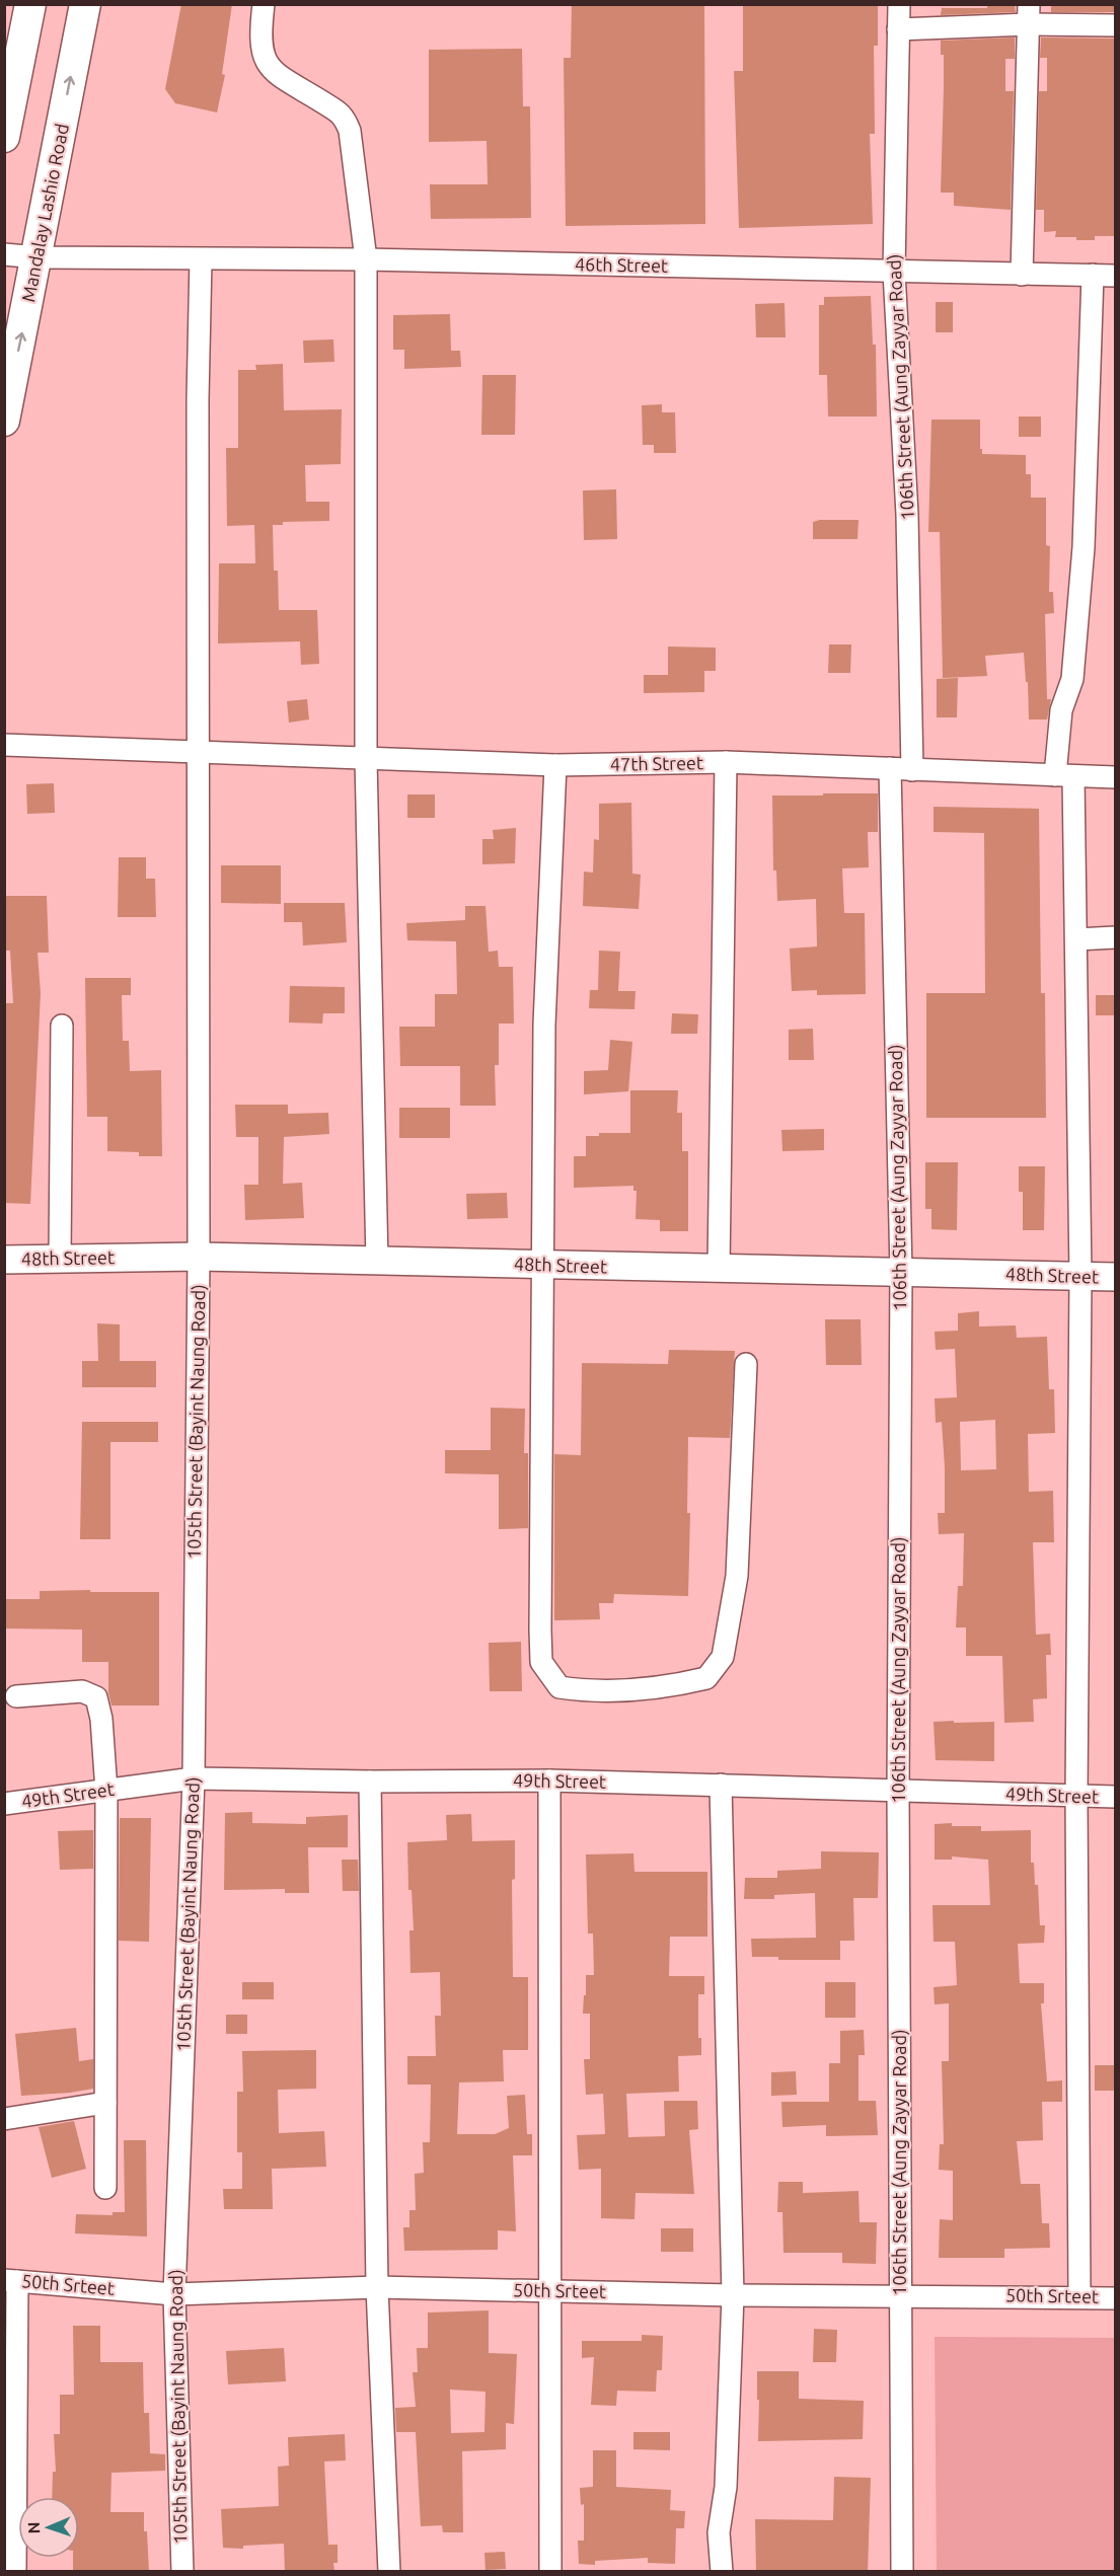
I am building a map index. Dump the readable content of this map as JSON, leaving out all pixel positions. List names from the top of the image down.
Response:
{
  "streets": {
    "highway": ["Mandalay Lashio Road"],
    "main road": ["48th Street"],
    "street": [
      "46th Street",
      "106th Street (Aung Zayyar Road)",
      "47th Street",
      "105th Street (Bayint Naung Road)",
      "49th Street",
      "50th Srteet"
    ]
  },
  "crossings": [
    ["Mandalay Lashio Road", "46th Street"],
    ["46th Street", "106th Street (Aung Zayyar Road)"],
    ["46th Street", "105th Street (Bayint Naung Road)"],
    ["106th Street (Aung Zayyar Road)", "47th Street"],
    ["106th Street (Aung Zayyar Road)", "48th Street"],
    ["106th Street (Aung Zayyar Road)", "49th Street"],
    ["106th Street (Aung Zayyar Road)", "50th Srteet"],
    ["47th Street", "105th Street (Bayint Naung Road)"],
    ["48th Street", "105th Street (Bayint Naung Road)"],
    ["105th Street (Bayint Naung Road)", "49th Street"],
    ["105th Street (Bayint Naung Road)", "50th Srteet"]
  ],
  "north": "left"
}
